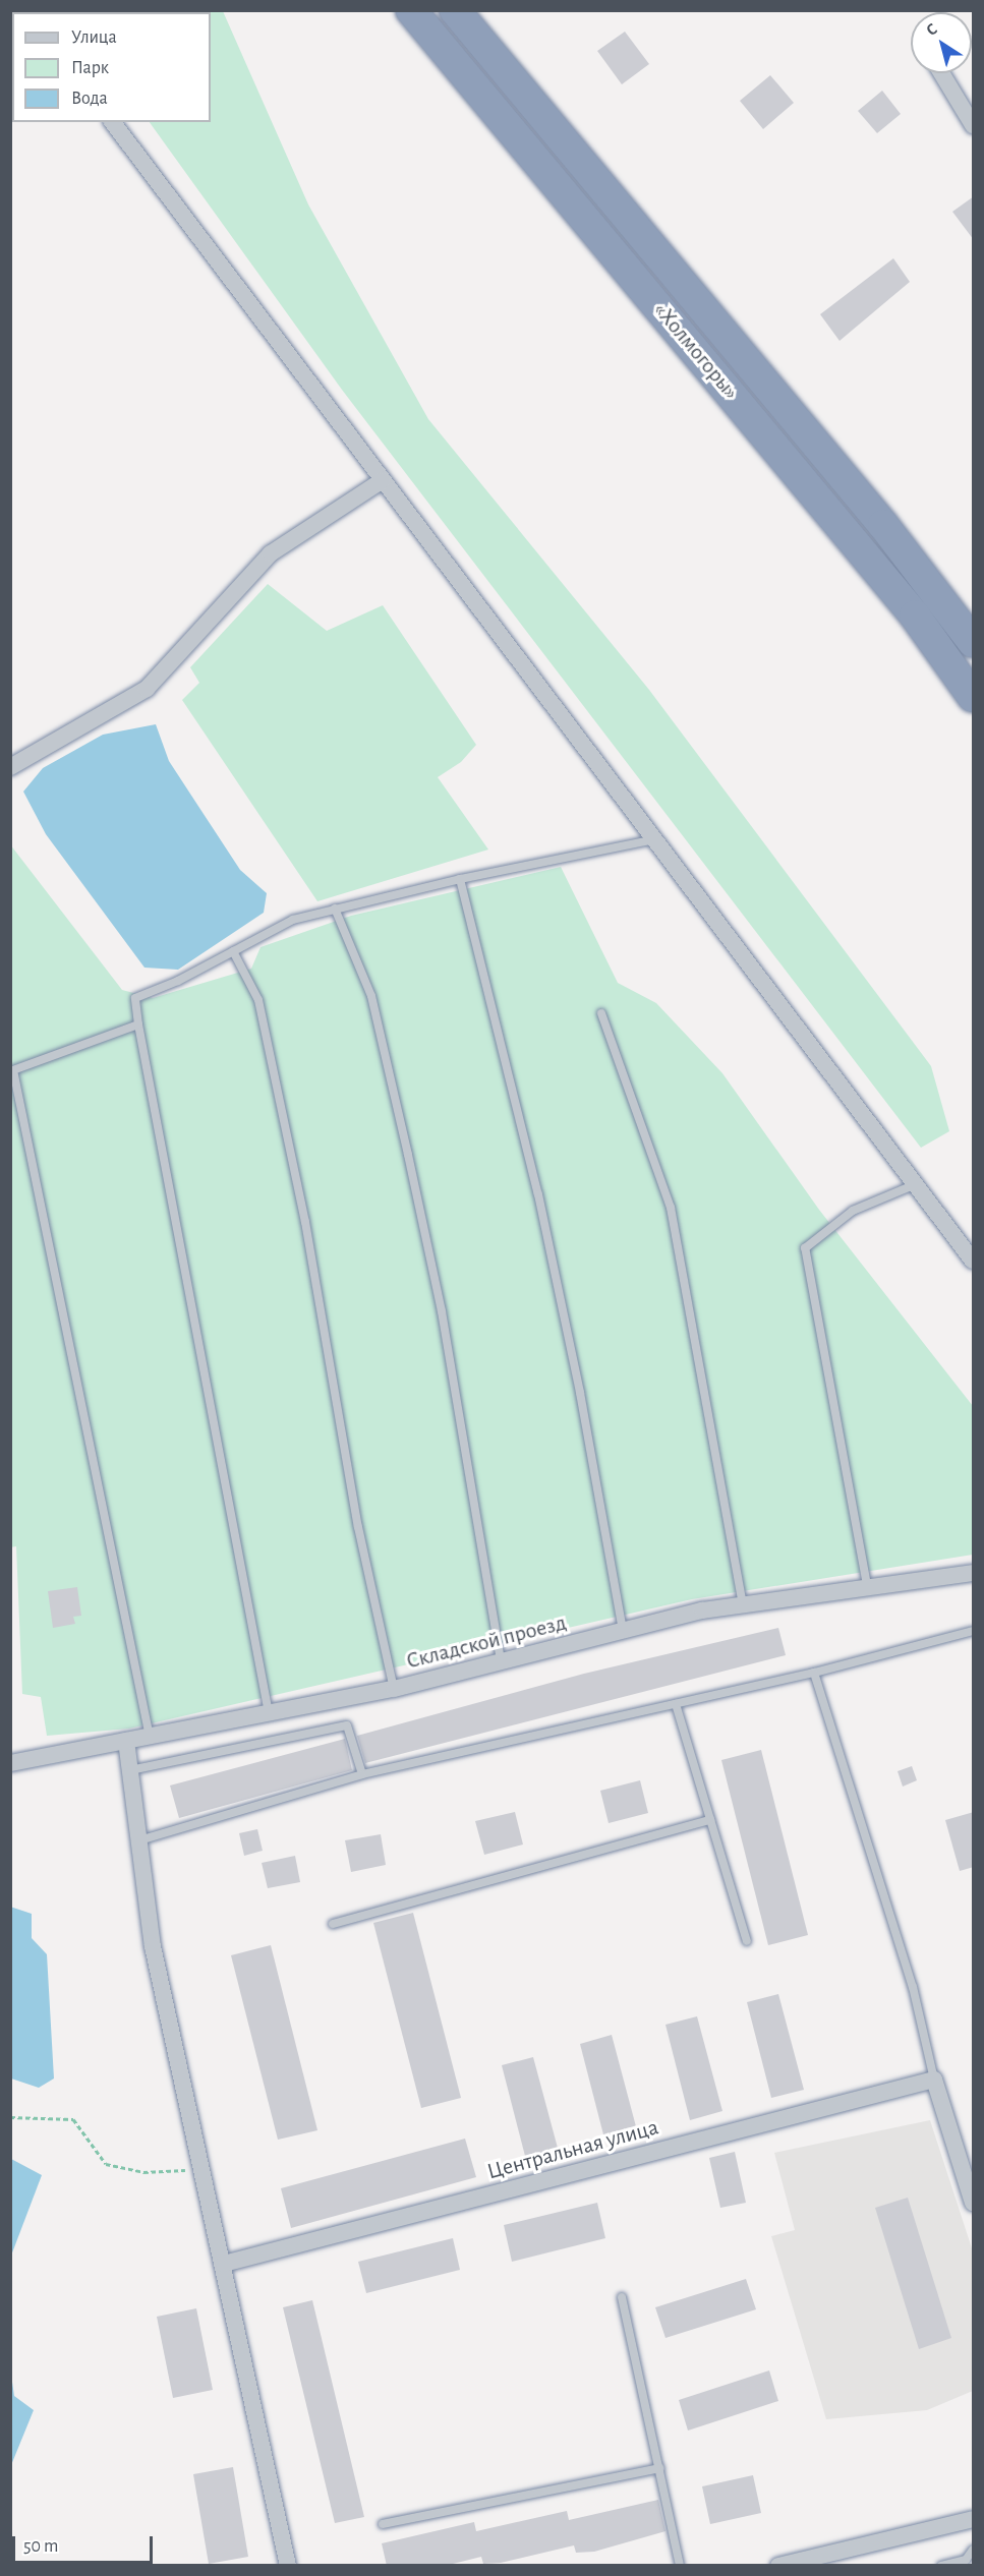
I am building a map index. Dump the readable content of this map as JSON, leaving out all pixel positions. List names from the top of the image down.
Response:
{
  "streets": {
    "highway": ["«Холмогоры»"],
    "street": ["Складской проезд", "Центральная улица"]
  },
  "legend": ["Улица", "Парк", "Вода"],
  "scale_bar": "50 m",
  "north": "top left"
}
